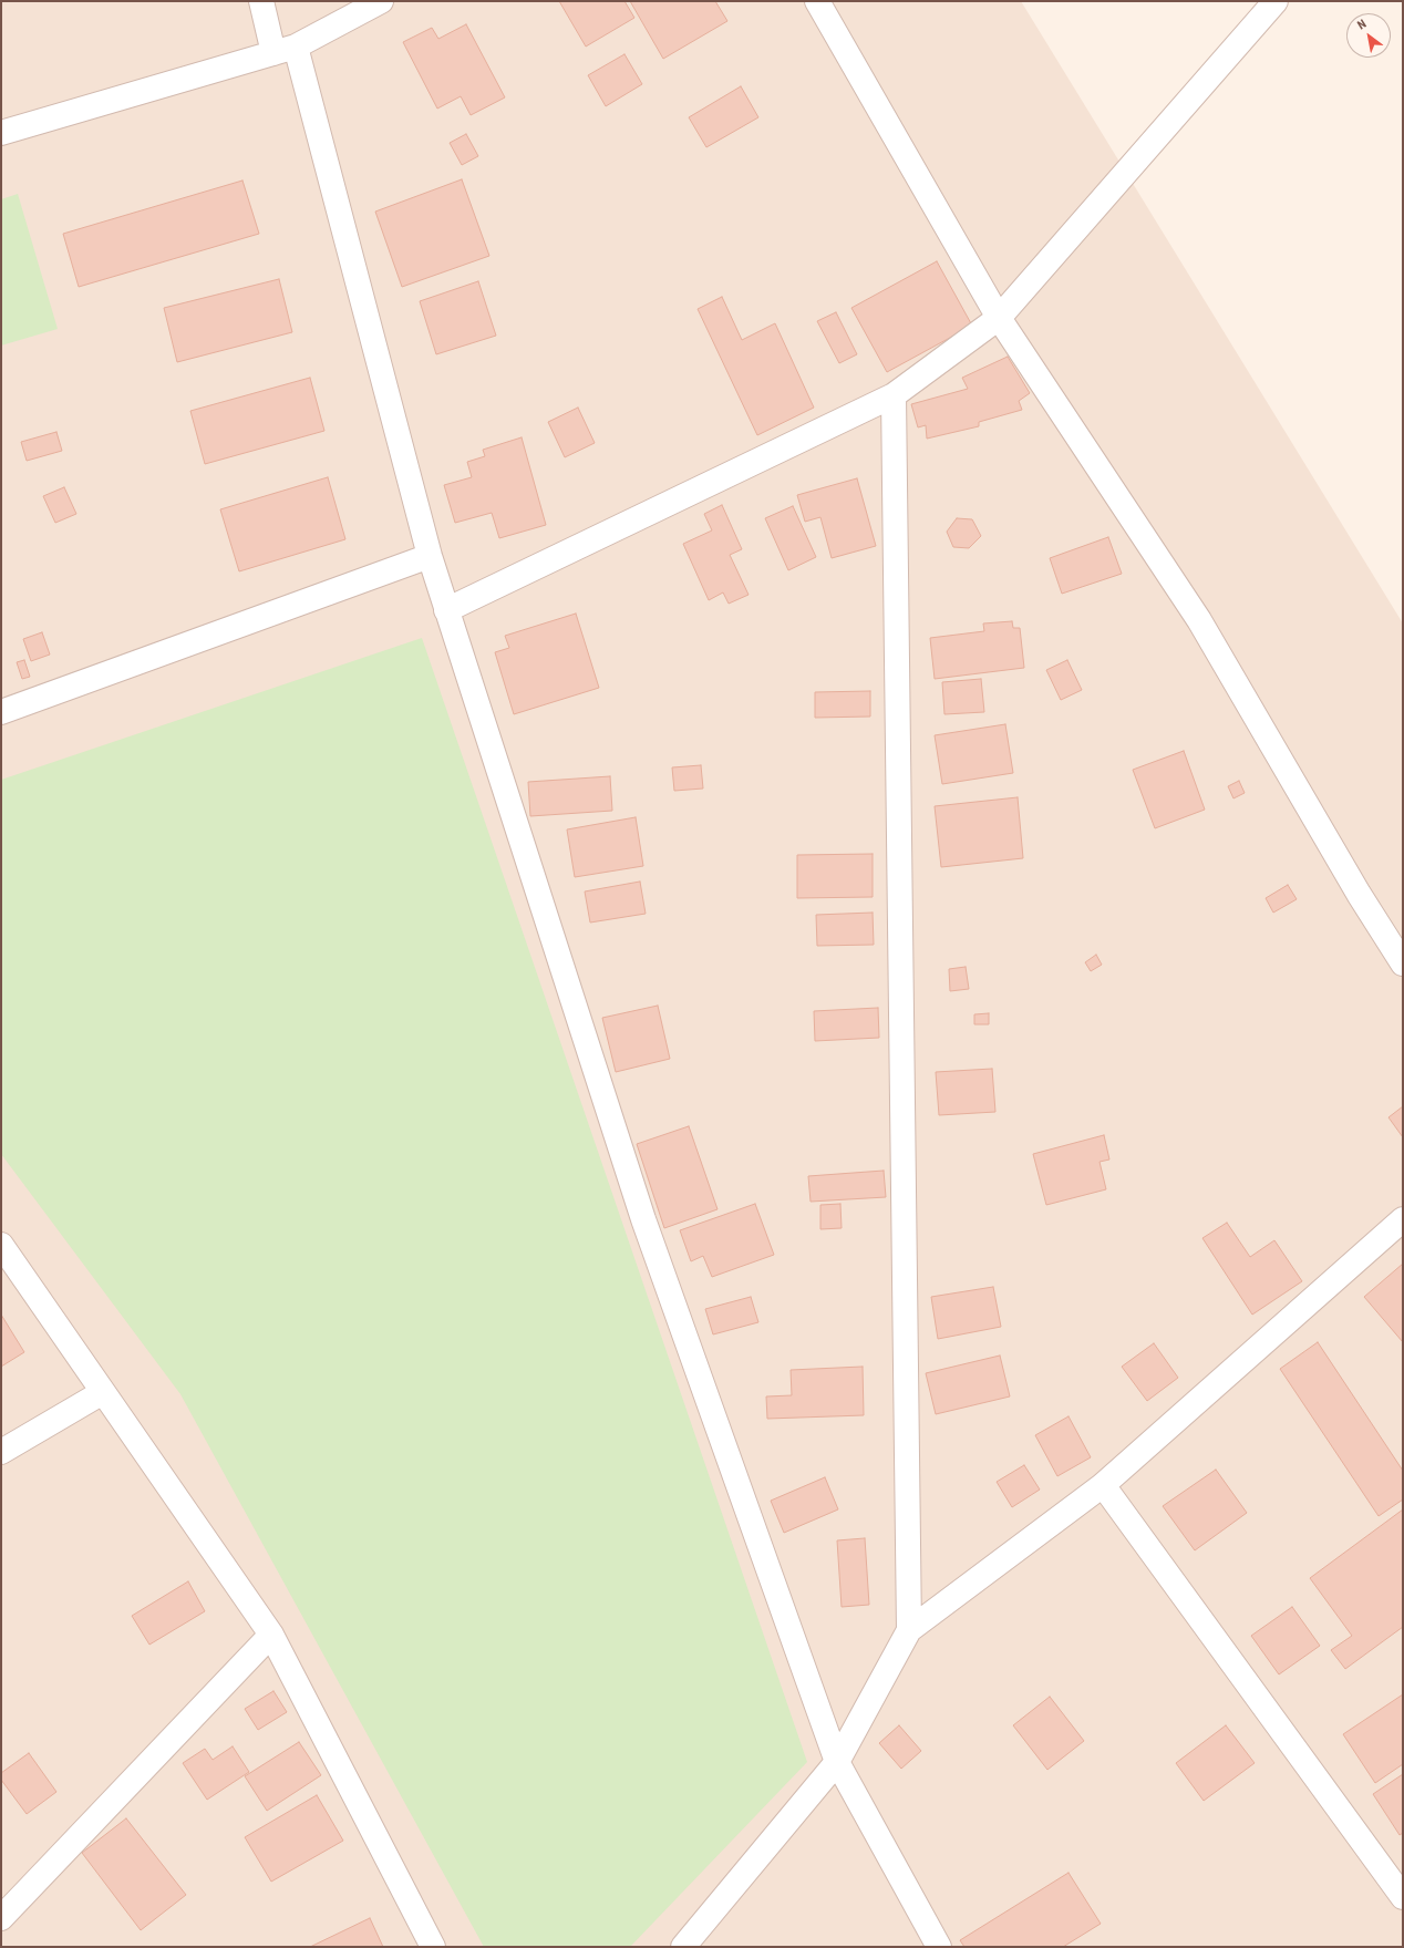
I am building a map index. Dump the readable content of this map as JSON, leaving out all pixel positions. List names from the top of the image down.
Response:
{
  "north": "top left"
}
